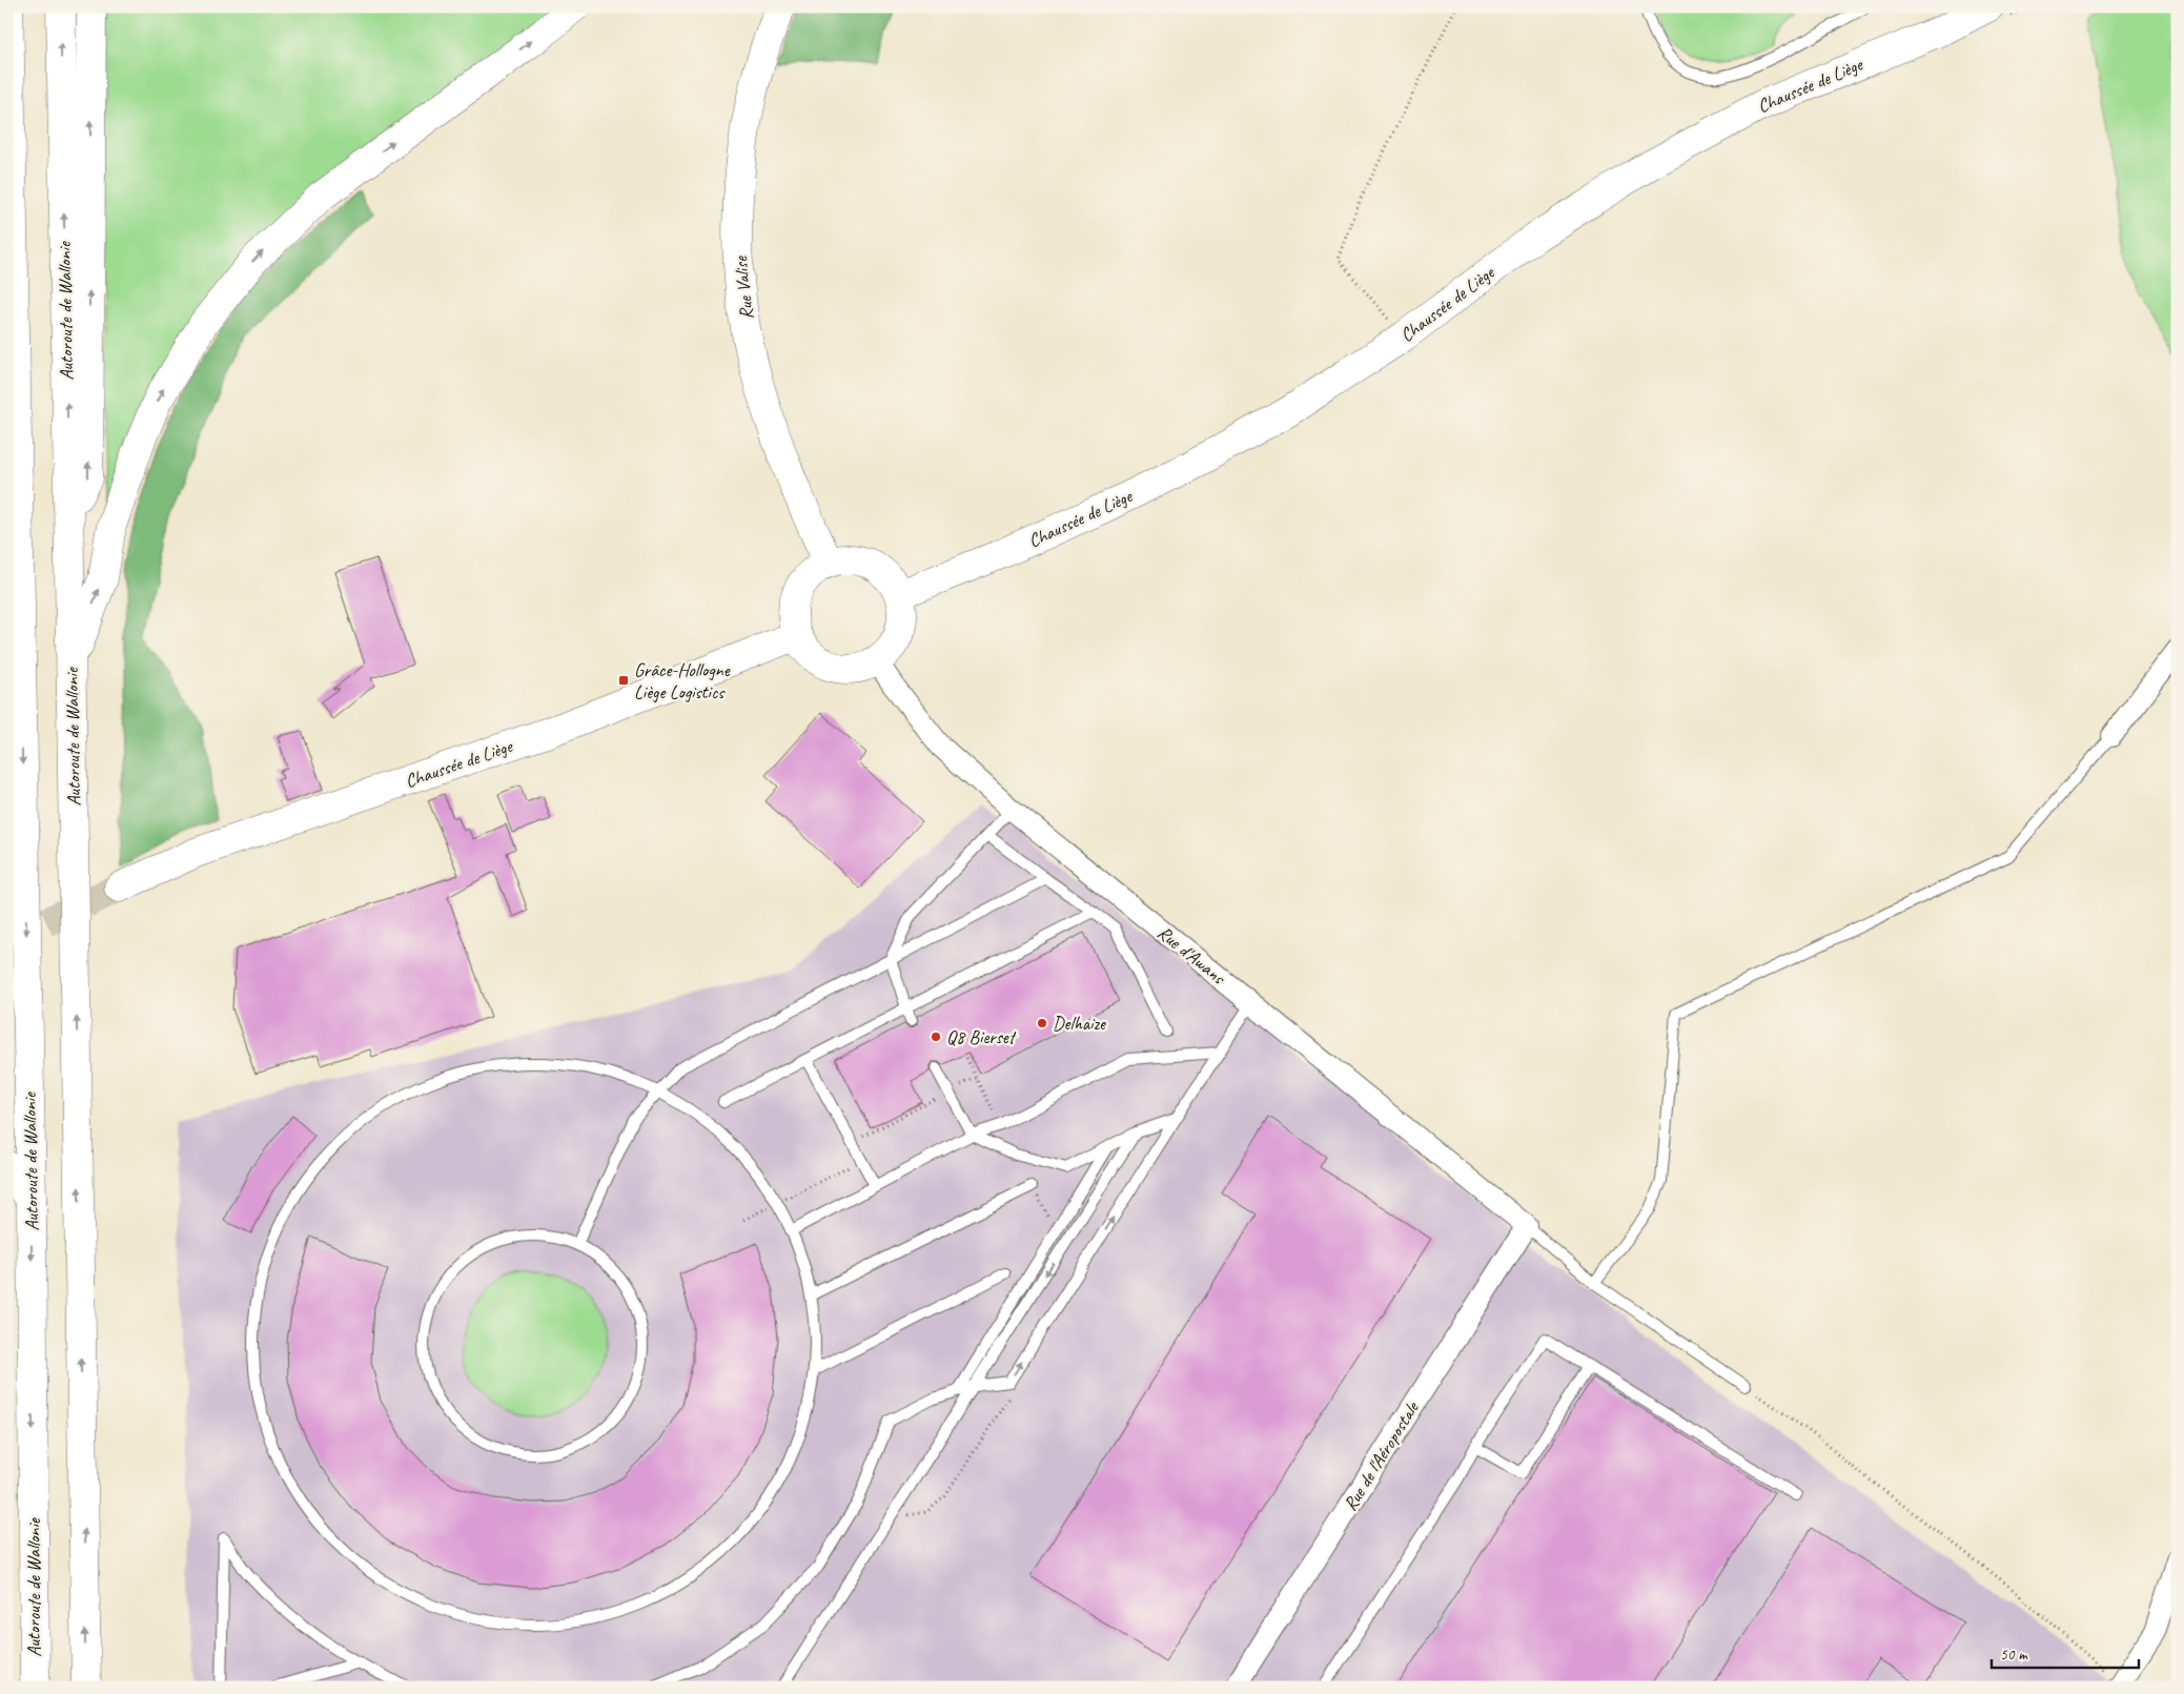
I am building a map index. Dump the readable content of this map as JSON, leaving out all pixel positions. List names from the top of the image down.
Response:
{
  "streets": {
    "main road": ["Chaussée de Liège", "Rue Valise", "Autoroute de Wallonie"],
    "street": ["Rue d'Awans", "Rue de l'Aéropostale"]
  },
  "crossings": [
    ["Chaussée de Liège", "Rue Valise"],
    ["Chaussée de Liège", "Rue d'Awans"],
    ["Rue Valise", "Rue d'Awans"],
    ["Rue d'Awans", "Rue de l'Aéropostale"]
  ],
  "places": {
    "transit": ["Grâce-Hollogne Liège Logistics"],
    "other": ["Delhaize", "Q8 Bierset"]
  },
  "scale_bar": "50 m"
}
